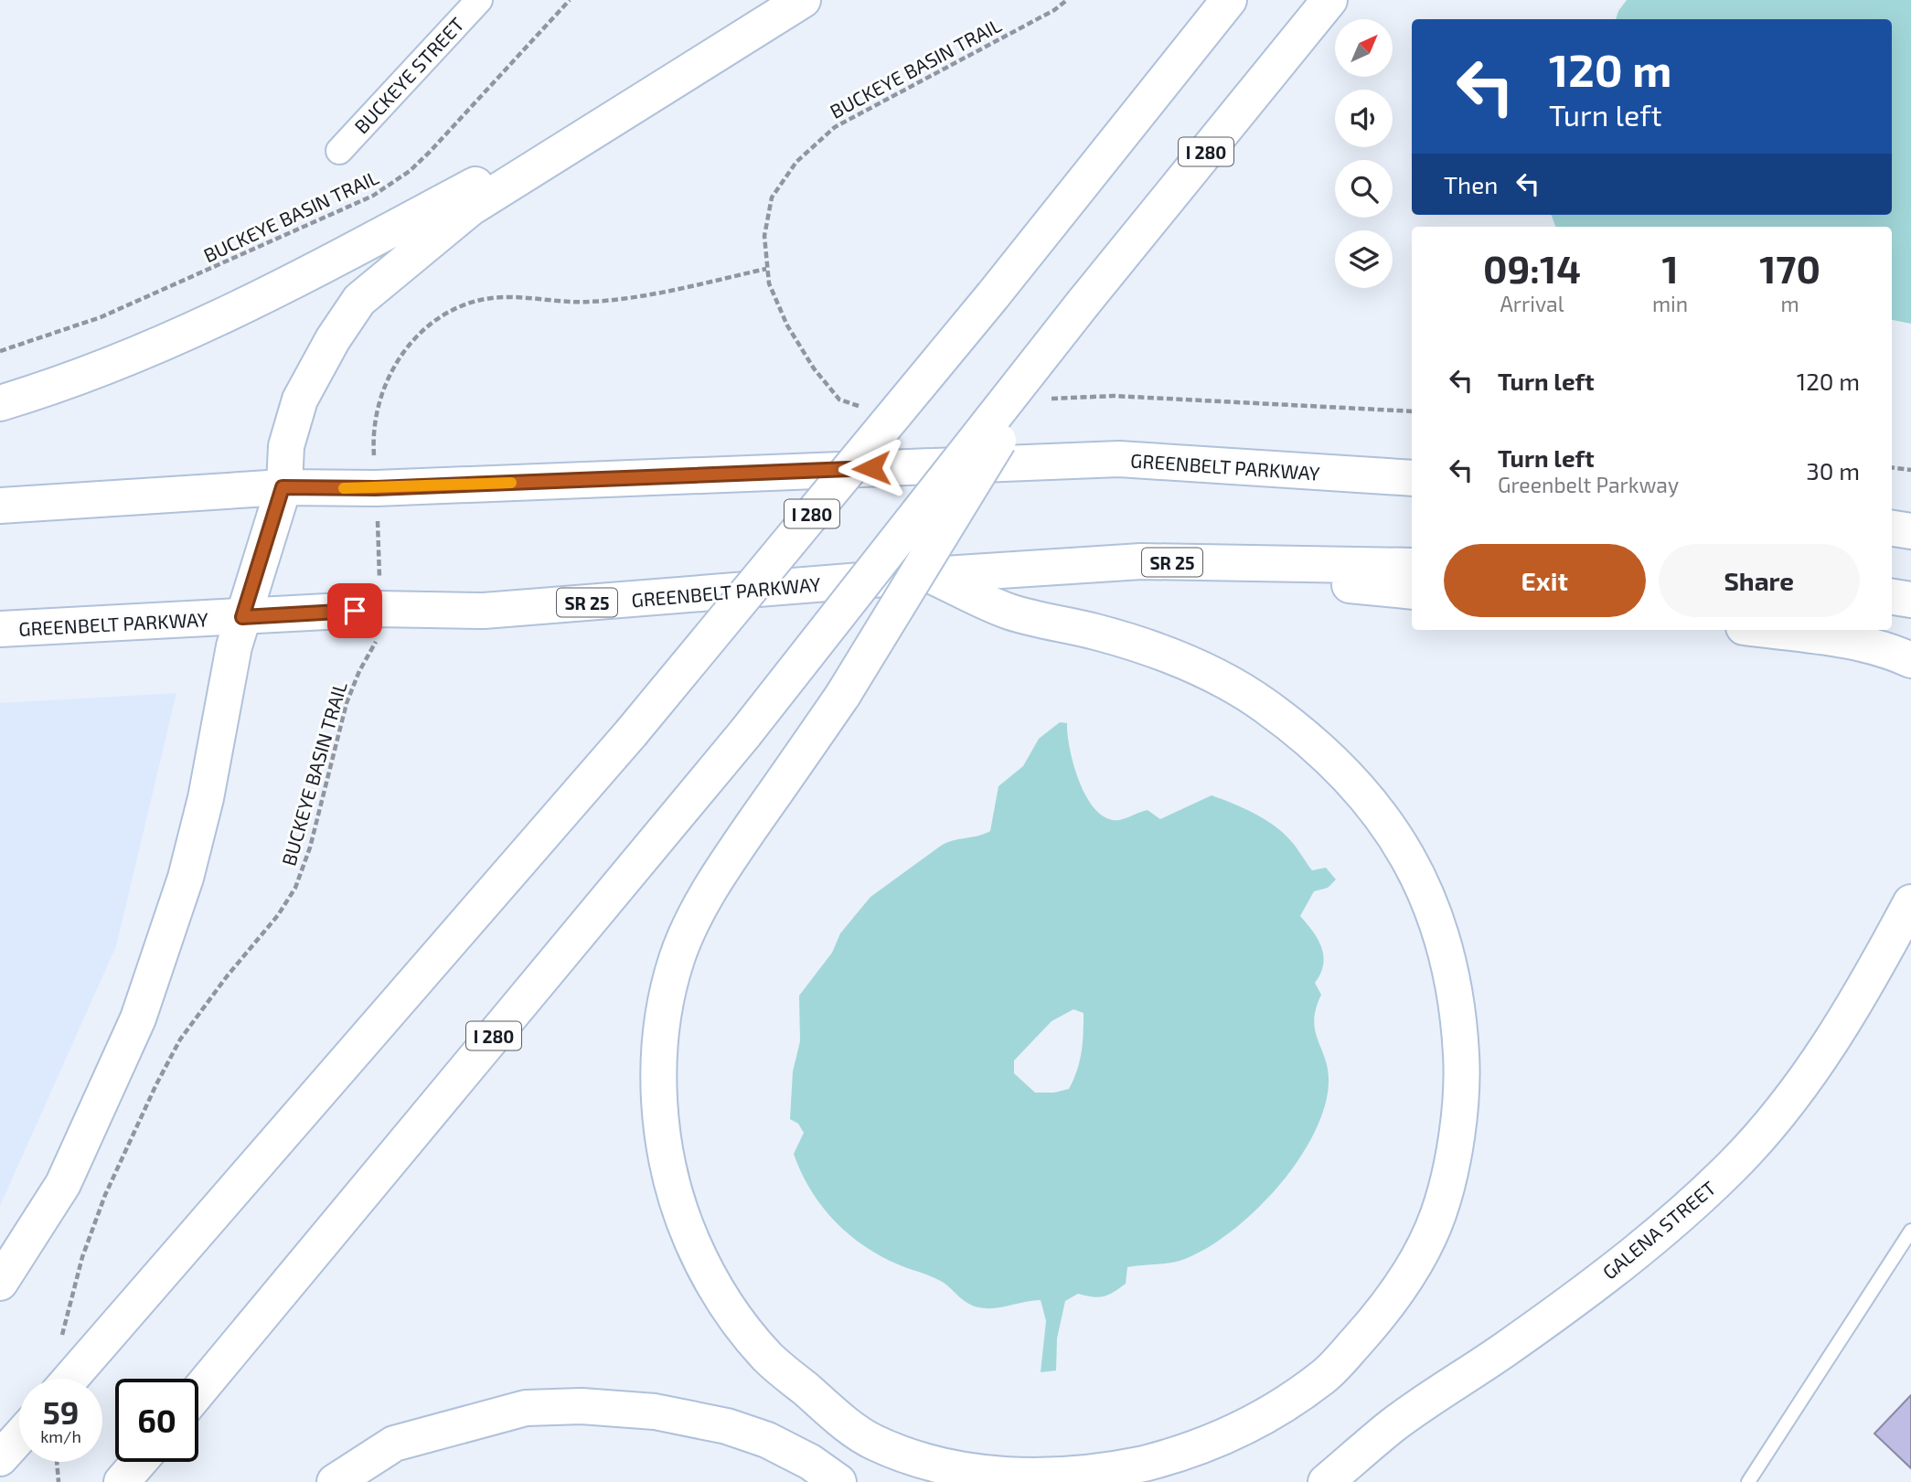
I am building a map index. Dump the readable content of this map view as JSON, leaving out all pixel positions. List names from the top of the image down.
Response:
{
  "streets": {
    "main road": [
      "I 280",
      "GREENBELT PARKWAY",
      "SR 25",
      "GALENA STREET"
    ],
    "street": ["BUCKEYE STREET"],
    "path": ["BUCKEYE BASIN TRAIL"]
  },
  "crossings": [
    ["BUCKEYE BASIN TRAIL", "GREENBELT PARKWAY"]
  ],
  "north": "top right",
  "page": {
    "turn": ["120 m", "Turn left"],
    "then": "Then",
    "eta": [
      "09:14",
      "Arrival",
      "1",
      "min",
      "170",
      "m"
    ],
    "list": [
      {
        "name": "Turn left",
        "value": "120 m"
      },
      {
        "name": "Turn left",
        "note": "Greenbelt Parkway",
        "value": "30 m"
      }
    ],
    "buttons": ["Exit", "Share"],
    "speed": "59 km/h",
    "limit": "60"
  }
}
